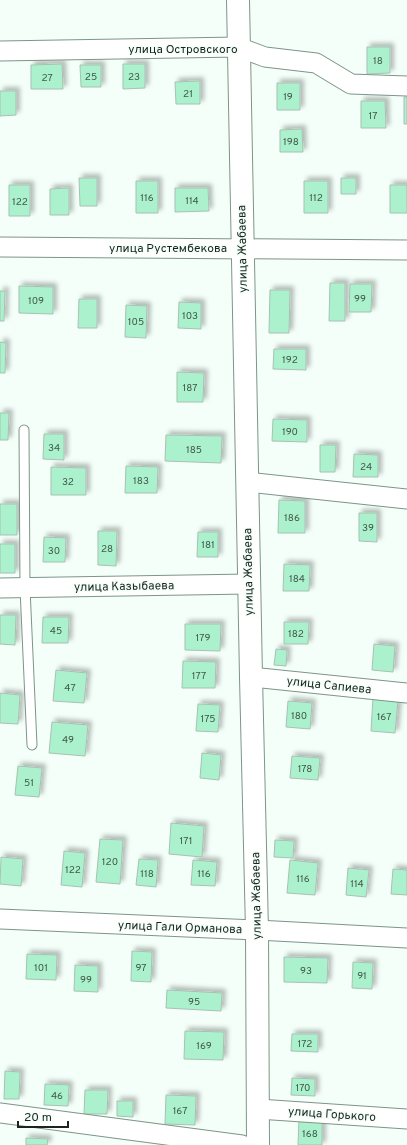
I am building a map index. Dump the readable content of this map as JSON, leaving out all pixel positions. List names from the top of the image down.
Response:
{
  "streets": {
    "street": [
      "улица Островского",
      "улица Рустембекова",
      "улица Жабаева",
      "улица Казыбаева",
      "улица Сапиева",
      "улица Гали Орманова",
      "улица Горького"
    ]
  },
  "crossings": [
    ["улица Островского", "улица Жабаева"],
    ["улица Рустембекова", "улица Жабаева"],
    ["улица Жабаева", "улица Казыбаева"],
    ["улица Жабаева", "улица Сапиева"],
    ["улица Жабаева", "улица Гали Орманова"],
    ["улица Жабаева", "улица Горького"]
  ],
  "house_numbers": [
    "18",
    "25",
    "23",
    "27",
    "21",
    "19",
    "17",
    "198",
    "116",
    "112",
    "114",
    "122",
    "99",
    "109",
    "103",
    "105",
    "192",
    "187",
    "190",
    "34",
    "185",
    "24",
    "183",
    "32",
    "186",
    "39",
    "181",
    "28",
    "30",
    "184",
    "45",
    "182",
    "179",
    "177",
    "47",
    "180",
    "167",
    "175",
    "49",
    "178",
    "51",
    "171",
    "120",
    "122",
    "118",
    "116",
    "116",
    "114",
    "101",
    "97",
    "93",
    "91",
    "99",
    "95",
    "172",
    "169",
    "170",
    "46",
    "167",
    "168"
  ],
  "scale_bar": "20 m"
}
